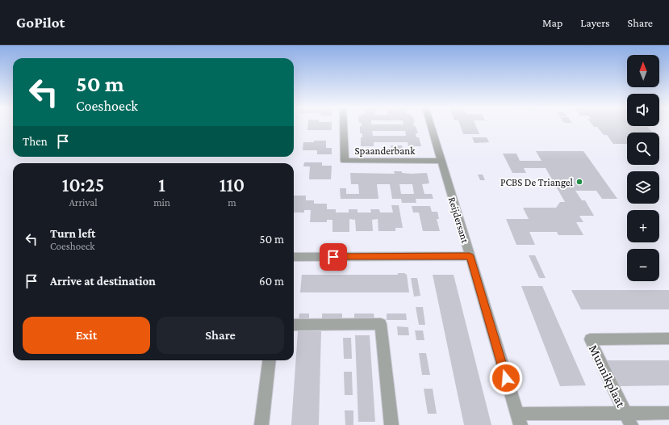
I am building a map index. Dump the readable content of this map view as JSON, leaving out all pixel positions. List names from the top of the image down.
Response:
{
  "streets": {
    "street": ["Spaanderbank", "Reijdersant", "Munnikplaat"]
  },
  "crossings": [
    ["Spaanderbank", "Reijdersant"],
    ["Reijdersant", "Munnikplaat"]
  ],
  "places": ["PCBS De Triangel"],
  "north": "top",
  "page": {
    "header": "GoPilot",
    "nav": ["Map", "Layers", "Share"],
    "map_buttons": ["+", "−"],
    "turn": ["50 m", "Coeshoeck"],
    "then": "Then",
    "eta": [
      "10:25",
      "Arrival",
      "1",
      "min",
      "110",
      "m"
    ],
    "list": [
      {
        "name": "Turn left",
        "note": "Coeshoeck",
        "value": "50 m"
      },
      {
        "name": "Arrive at destination",
        "value": "60 m"
      }
    ],
    "buttons": ["Exit", "Share"]
  }
}
